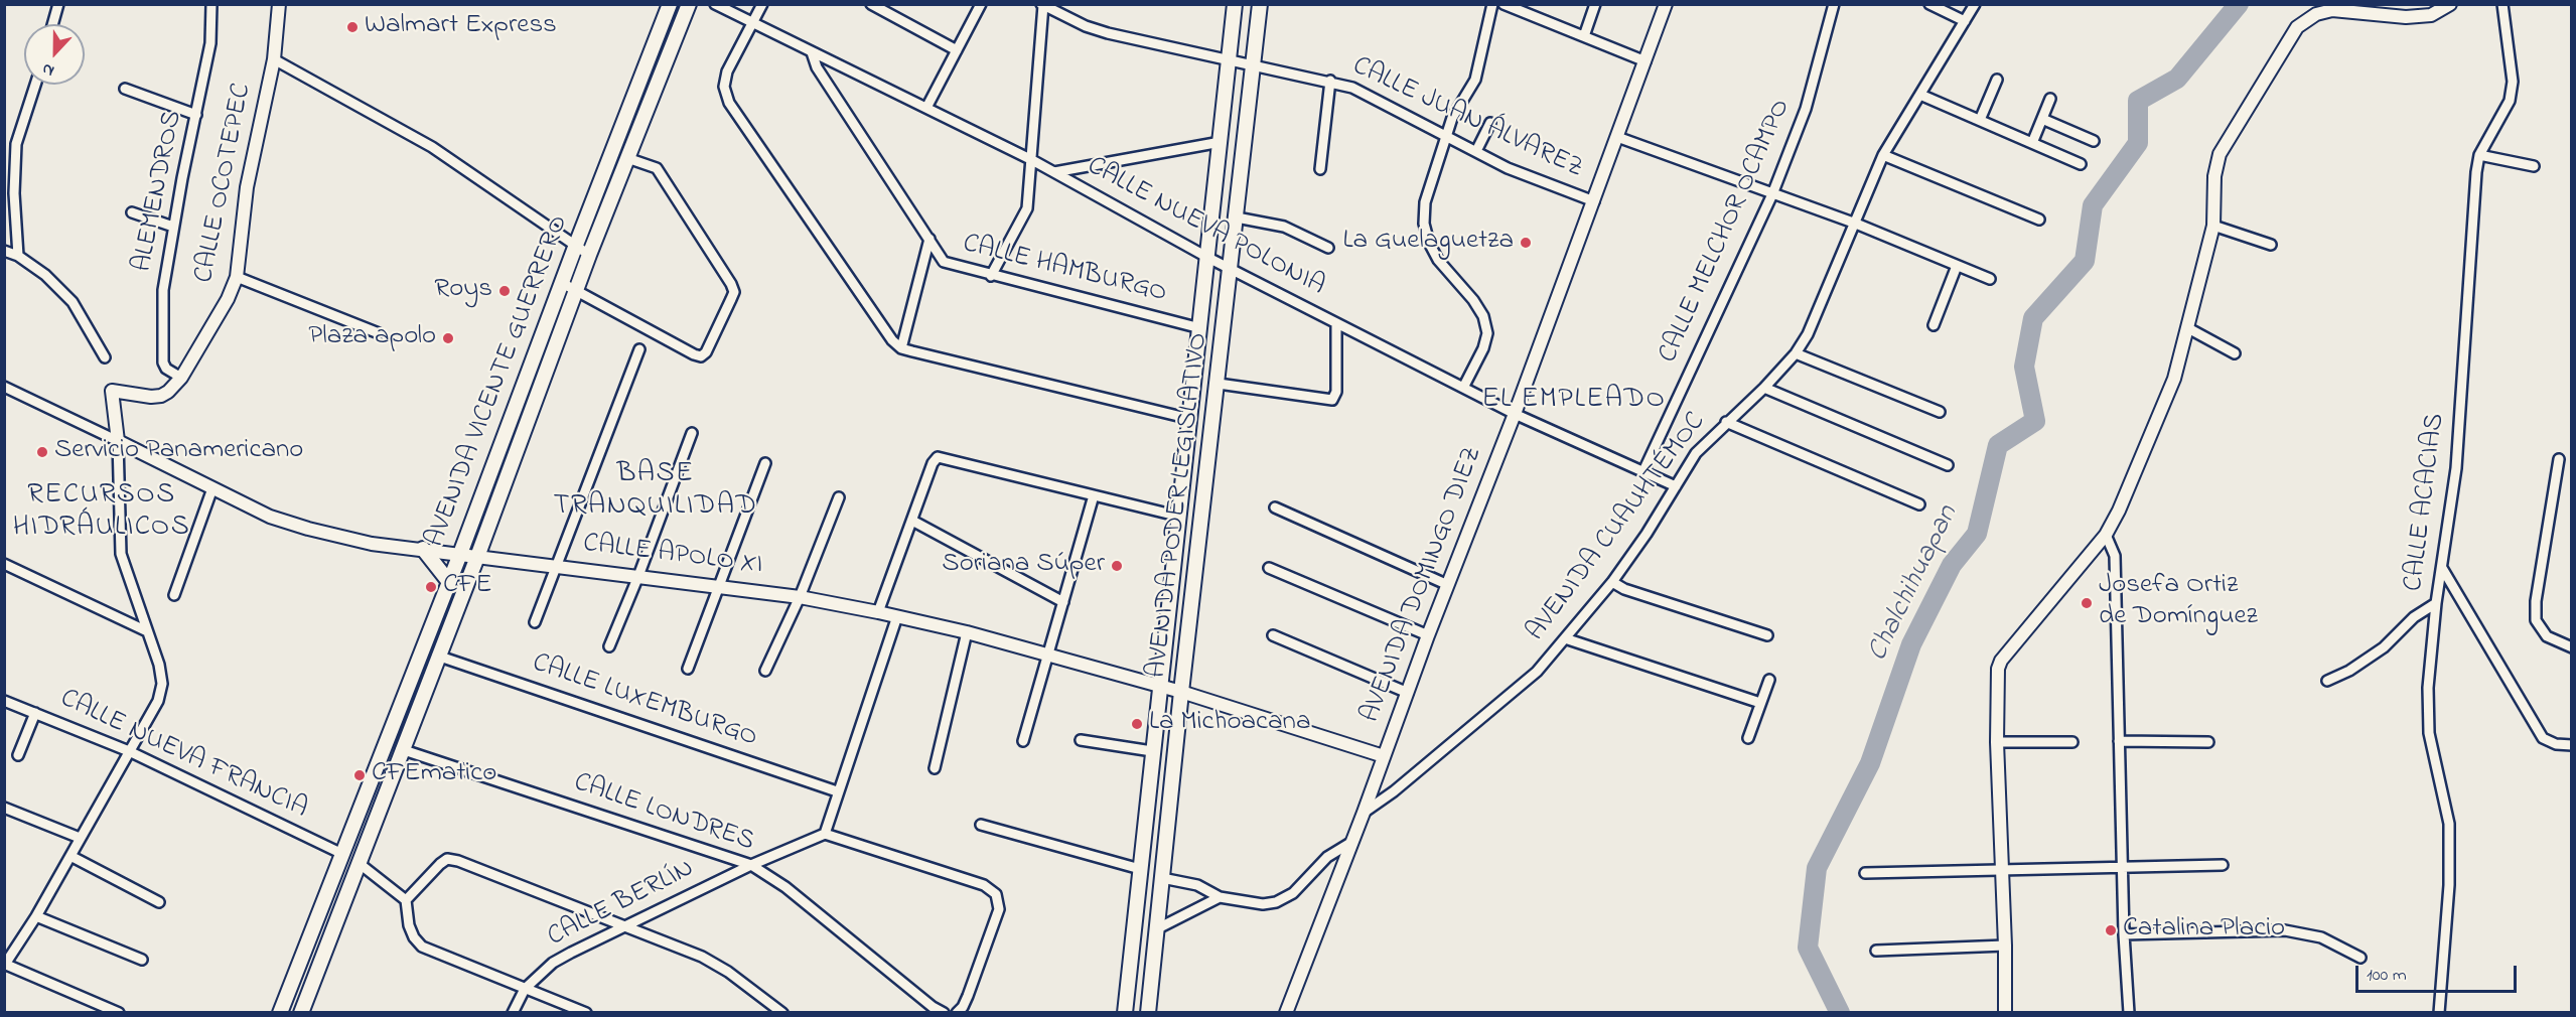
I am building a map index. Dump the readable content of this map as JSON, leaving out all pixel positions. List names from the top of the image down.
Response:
{
  "streets": {
    "main road": ["AVENIDA VICENTE GUERRERO", "AVENIDA PODER LEGISLATIVO"],
    "street": [
      "CALLE JUAN ÁLVAREZ",
      "CALLE OCOTEPEC",
      "ALEMENDROS",
      "CALLE NUEVA POLONIA",
      "CALLE MELCHOR OCAMPO",
      "CALLE HAMBURGO",
      "CALLE ACACIAS",
      "AVENIDA CUAUHTÉMOC",
      "CALLE APOLO XI",
      "AVENIDA DOMINGO DIEZ",
      "CALLE LUXEMBURGO",
      "CALLE NUEVA FRANCIA",
      "CALLE LONDRES",
      "CALLE BERLÍN"
    ]
  },
  "crossings": [
    ["CALLE JUAN ÁLVAREZ", "AVENIDA PODER LEGISLATIVO"],
    ["CALLE JUAN ÁLVAREZ", "AVENIDA DOMINGO DIEZ"],
    ["CALLE OCOTEPEC", "ALEMENDROS"],
    ["CALLE OCOTEPEC", "CALLE APOLO XI"],
    ["CALLE NUEVA POLONIA", "CALLE MELCHOR OCAMPO"],
    ["CALLE NUEVA POLONIA", "CALLE HAMBURGO"],
    ["CALLE NUEVA POLONIA", "AVENIDA PODER LEGISLATIVO"],
    ["CALLE NUEVA POLONIA", "AVENIDA CUAUHTÉMOC"],
    ["CALLE NUEVA POLONIA", "AVENIDA DOMINGO DIEZ"],
    ["CALLE HAMBURGO", "AVENIDA PODER LEGISLATIVO"],
    ["AVENIDA VICENTE GUERRERO", "CALLE APOLO XI"],
    ["AVENIDA VICENTE GUERRERO", "CALLE LUXEMBURGO"],
    ["AVENIDA VICENTE GUERRERO", "CALLE NUEVA FRANCIA"],
    ["AVENIDA VICENTE GUERRERO", "CALLE LONDRES"],
    ["AVENIDA PODER LEGISLATIVO", "CALLE APOLO XI"],
    ["AVENIDA CUAUHTÉMOC", "AVENIDA DOMINGO DIEZ"],
    ["CALLE APOLO XI", "AVENIDA DOMINGO DIEZ"],
    ["CALLE LONDRES", "CALLE BERLÍN"]
  ],
  "districts": ["EL EMPLEADO", "BASE TRANQUILIDAD", "RECURSOS HIDRÁULICOS"],
  "water": ["Chalchihuapan"],
  "places": [
    "Walmart Express",
    "La Guelaguetza",
    "Roys",
    "Plaza apolo",
    "Servicio Panamericano",
    "Soriana Súper",
    "CFE",
    "Josefa Ortiz de Domínguez",
    "La Michoacana",
    "CFEmatico",
    "Catalina Placio"
  ],
  "scale_bar": "100 m",
  "north": "bottom"
}
